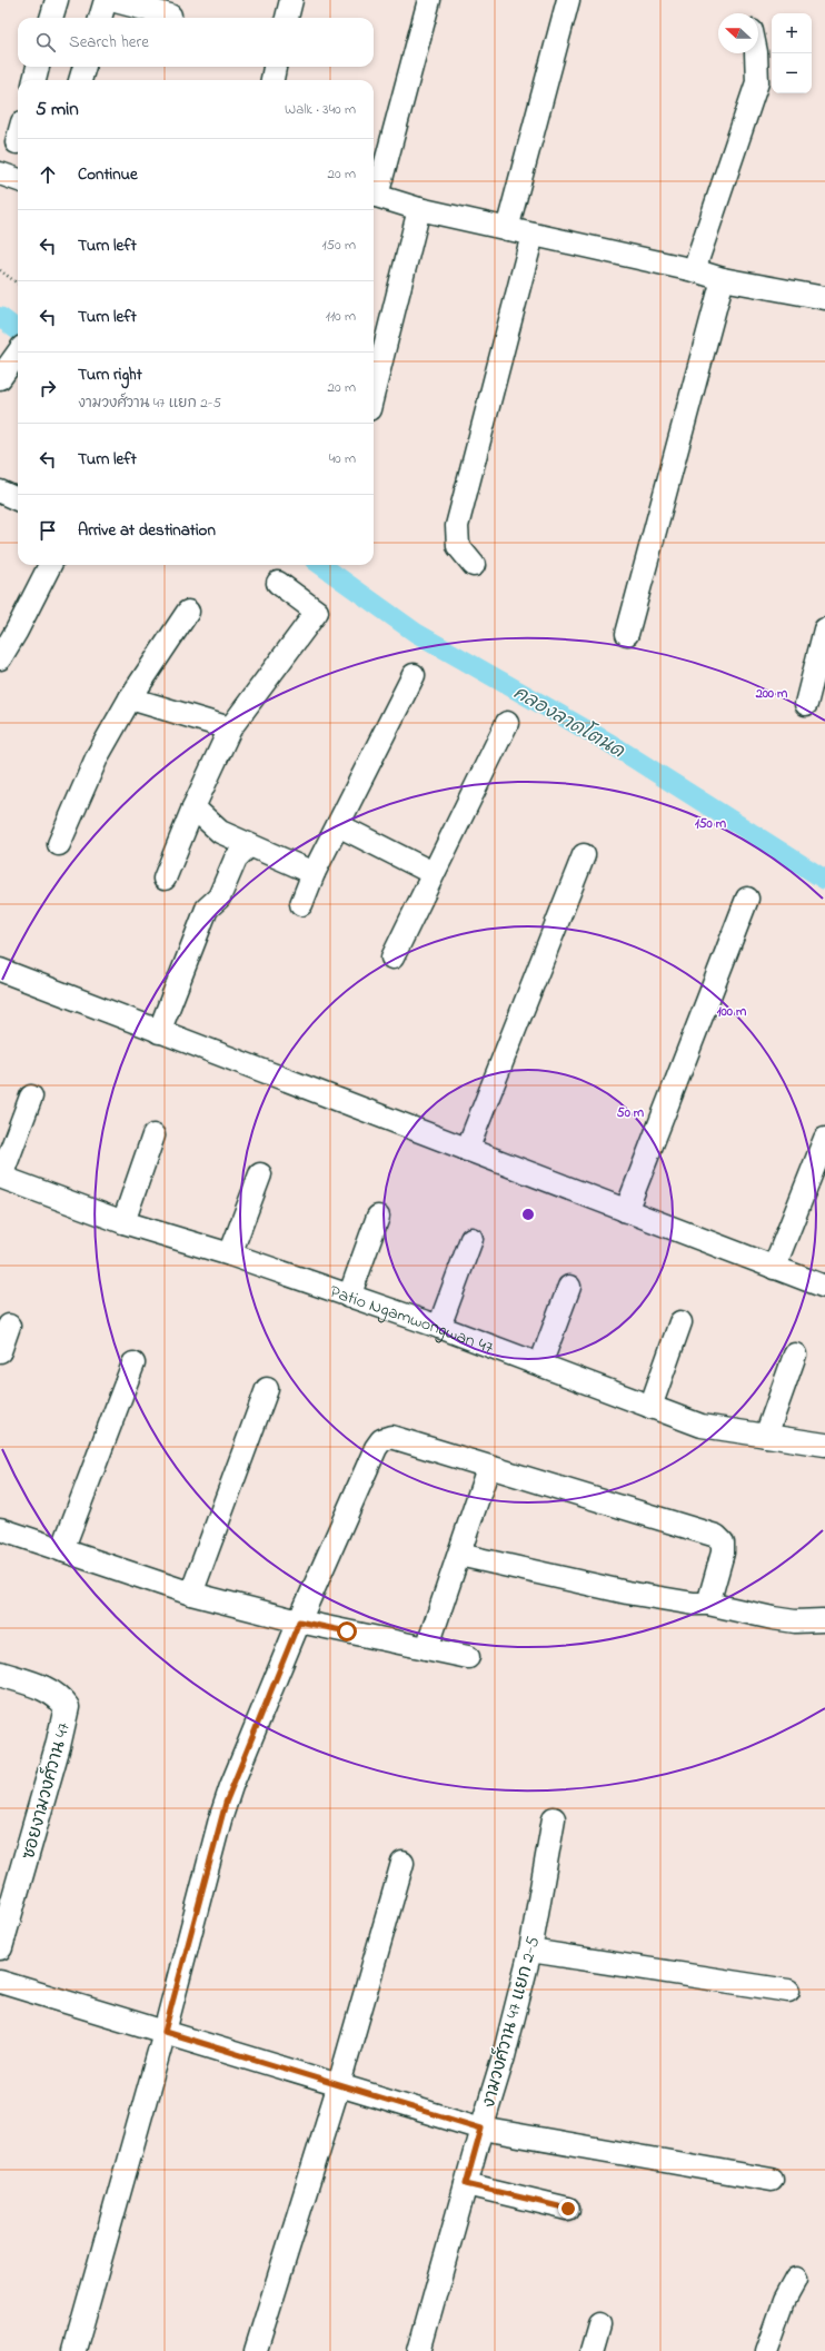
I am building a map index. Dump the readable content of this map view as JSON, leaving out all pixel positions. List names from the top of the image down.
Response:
{
  "streets": {
    "street": ["Patio Ngamwongwan 47", "ซอยงามวงศ์วาน 47", "งามวงศ์วาน 47 แยก 2-5"]
  },
  "water": ["คลองลาดโตนด"],
  "north": "left",
  "page": {
    "map_buttons": ["+", "−"],
    "search": "Search here",
    "heading": ["5 min", "Walk · 340 m"],
    "list": [
      ["Continue", "20 m"],
      ["Turn left", "150 m"],
      ["Turn left", "110 m"],
      ["Turn right", "งามวงศ์วาน 47 แยก 2-5", "20 m"],
      ["Turn left", "40 m"],
      "Arrive at destination"
    ]
  },
  "rings": [
    "200 m",
    "150 m",
    "100 m",
    "50 m"
  ]
}
